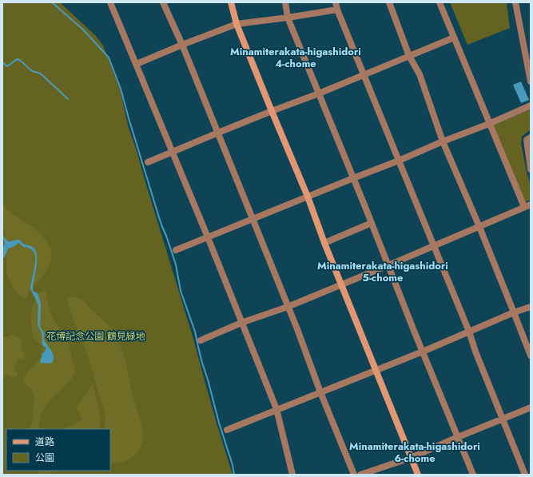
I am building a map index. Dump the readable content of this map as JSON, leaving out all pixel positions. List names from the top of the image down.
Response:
{
  "districts": ["Minamiterakata-higashidori 4-chome", "Minamiterakata-higashidori 5-chome", "Minamiterakata-higashidori 6-chome"],
  "parks": ["花博記念公園 鶴見緑地"],
  "legend": ["道路", "公園"]
}
